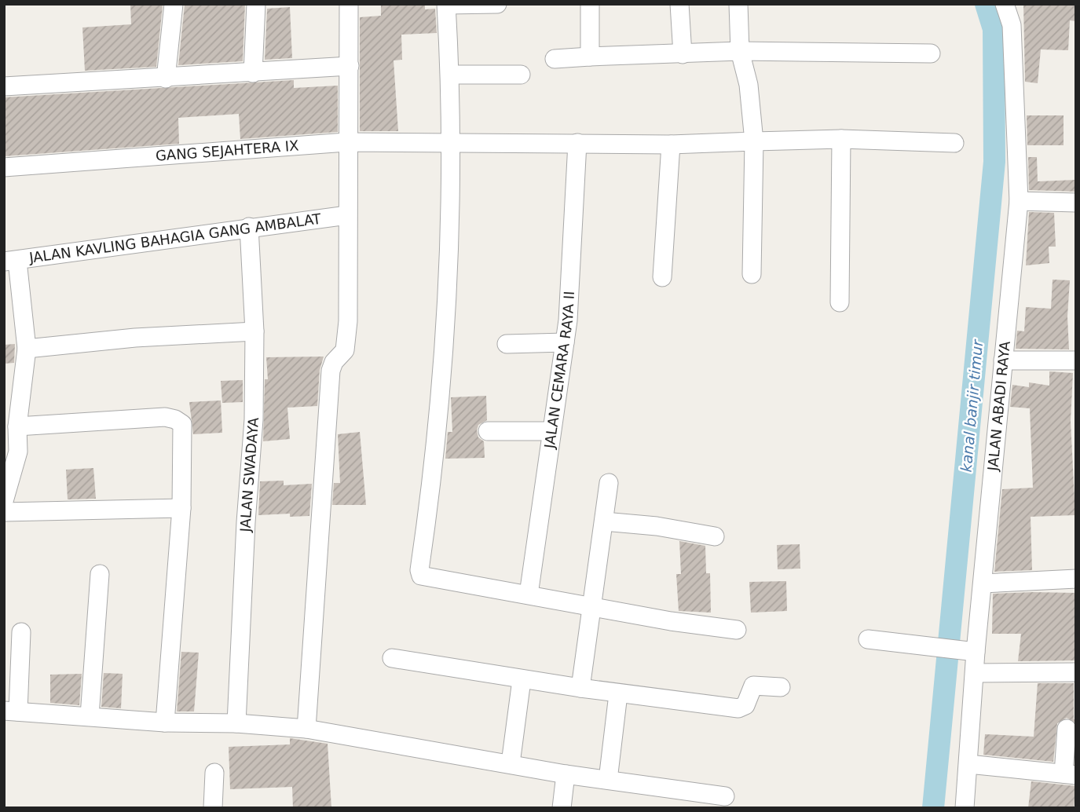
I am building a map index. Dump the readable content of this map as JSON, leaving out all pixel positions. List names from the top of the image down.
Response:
{
  "streets": {
    "street": [
      "GANG SEJAHTERA IX",
      "JALAN KAVLING BAHAGIA GANG AMBALAT",
      "JALAN CEMARA RAYA II",
      "JALAN ABADI RAYA",
      "JALAN SWADAYA"
    ]
  },
  "crossings": [
    ["GANG SEJAHTERA IX", "JALAN CEMARA RAYA II"],
    ["JALAN KAVLING BAHAGIA GANG AMBALAT", "JALAN SWADAYA"]
  ],
  "water": ["kanal banjir timur"]
}
